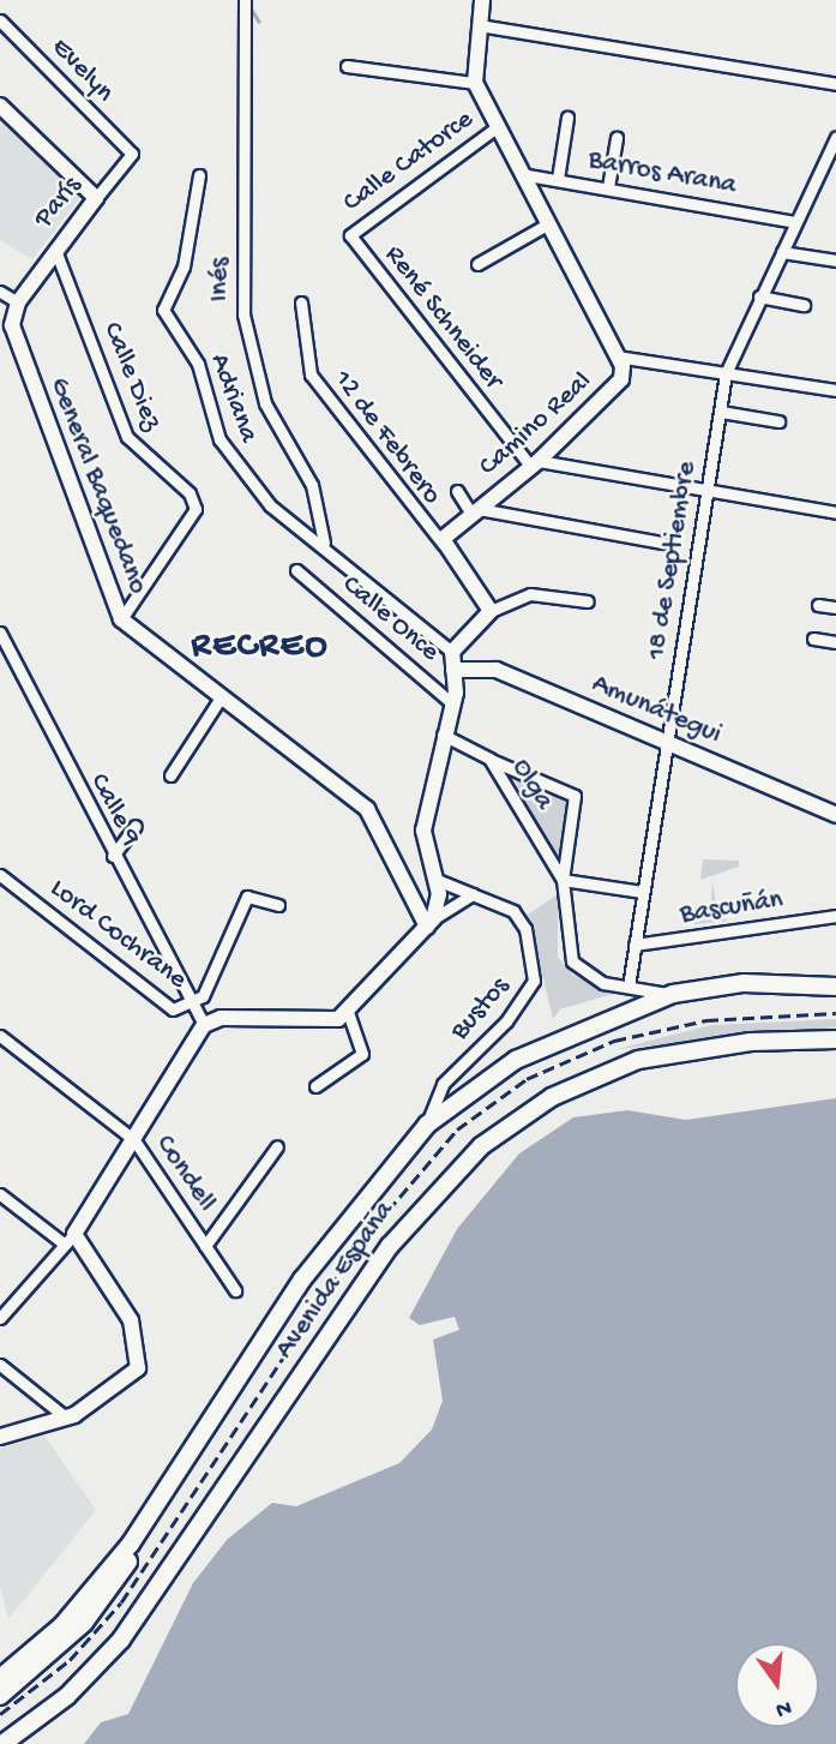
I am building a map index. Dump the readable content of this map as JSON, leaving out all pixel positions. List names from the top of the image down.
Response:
{
  "streets": {
    "main road": ["Avenida España"],
    "street": [
      "Evelyn",
      "Calle Catorce",
      "Barros Arana",
      "París",
      "Inés",
      "René Schneider",
      "Calle Diez",
      "Adriana",
      "Camino Real",
      "12 de Febrero",
      "General Baquedano",
      "18 de Septiembre",
      "Calle Once",
      "Amunátegui",
      "Olga",
      "Calle 9",
      "Bascuñán",
      "Lord Cochrane",
      "Bustos",
      "Condell"
    ]
  },
  "crossings": [
    ["Evelyn", "París"],
    ["Calle Catorce", "René Schneider"],
    ["Calle Catorce", "Camino Real"],
    ["Barros Arana", "Camino Real"],
    ["Barros Arana", "18 de Septiembre"],
    ["París", "Calle Diez"],
    ["París", "General Baquedano"],
    ["Inés", "Adriana"],
    ["René Schneider", "Camino Real"],
    ["Calle Diez", "General Baquedano"],
    ["Camino Real", "12 de Febrero"],
    ["18 de Septiembre", "Amunátegui"],
    ["18 de Septiembre", "Olga"],
    ["18 de Septiembre", "Bascuñán"],
    ["Olga", "Avenida España"],
    ["Calle 9", "Lord Cochrane"],
    ["Bustos", "Avenida España"]
  ],
  "districts": ["RECREO"],
  "north": "bottom"
}
